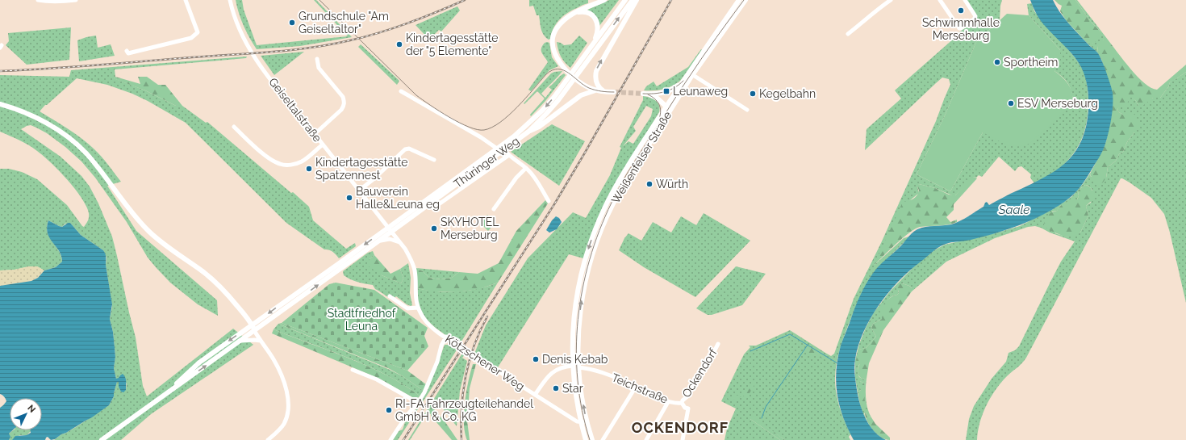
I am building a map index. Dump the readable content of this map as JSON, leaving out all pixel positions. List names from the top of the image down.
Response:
{
  "streets": {
    "main road": ["Weißenfelser Straße", "Thüringer Weg"],
    "street": [
      "Geiseltalstraße",
      "Kötzschener Weg",
      "Ockendorf",
      "Teichstraße"
    ]
  },
  "crossings": [
    ["Geiseltalstraße", "Thüringer Weg"],
    ["Geiseltalstraße", "Kötzschener Weg"],
    ["Weißenfelser Straße", "Kötzschener Weg"],
    ["Weißenfelser Straße", "Teichstraße"],
    ["Ockendorf", "Teichstraße"]
  ],
  "districts": ["OCKENDORF"],
  "water": ["Saale"],
  "parks": ["Stadtfriedhof Leuna"],
  "places": {
    "other": [
      "Schwimmhalle Merseburg",
      "Grundschule \"Am Geiseltaltor\"",
      "Kindertagesstätte der \"5 Elemente\"",
      "Sportheim",
      "Kegelbahn",
      "ESV Merseburg",
      "Kindertagesstätte Spatzennest",
      "Würth",
      "Bauverein Halle&Leuna eg",
      "SKYHOTEL Merseburg",
      "Denis Kebab",
      "Star",
      "RI-FA Fahrzeugteilehandel GmbH & Co. KG"
    ],
    "transit": ["Leunaweg"]
  },
  "north": "top right"
}
